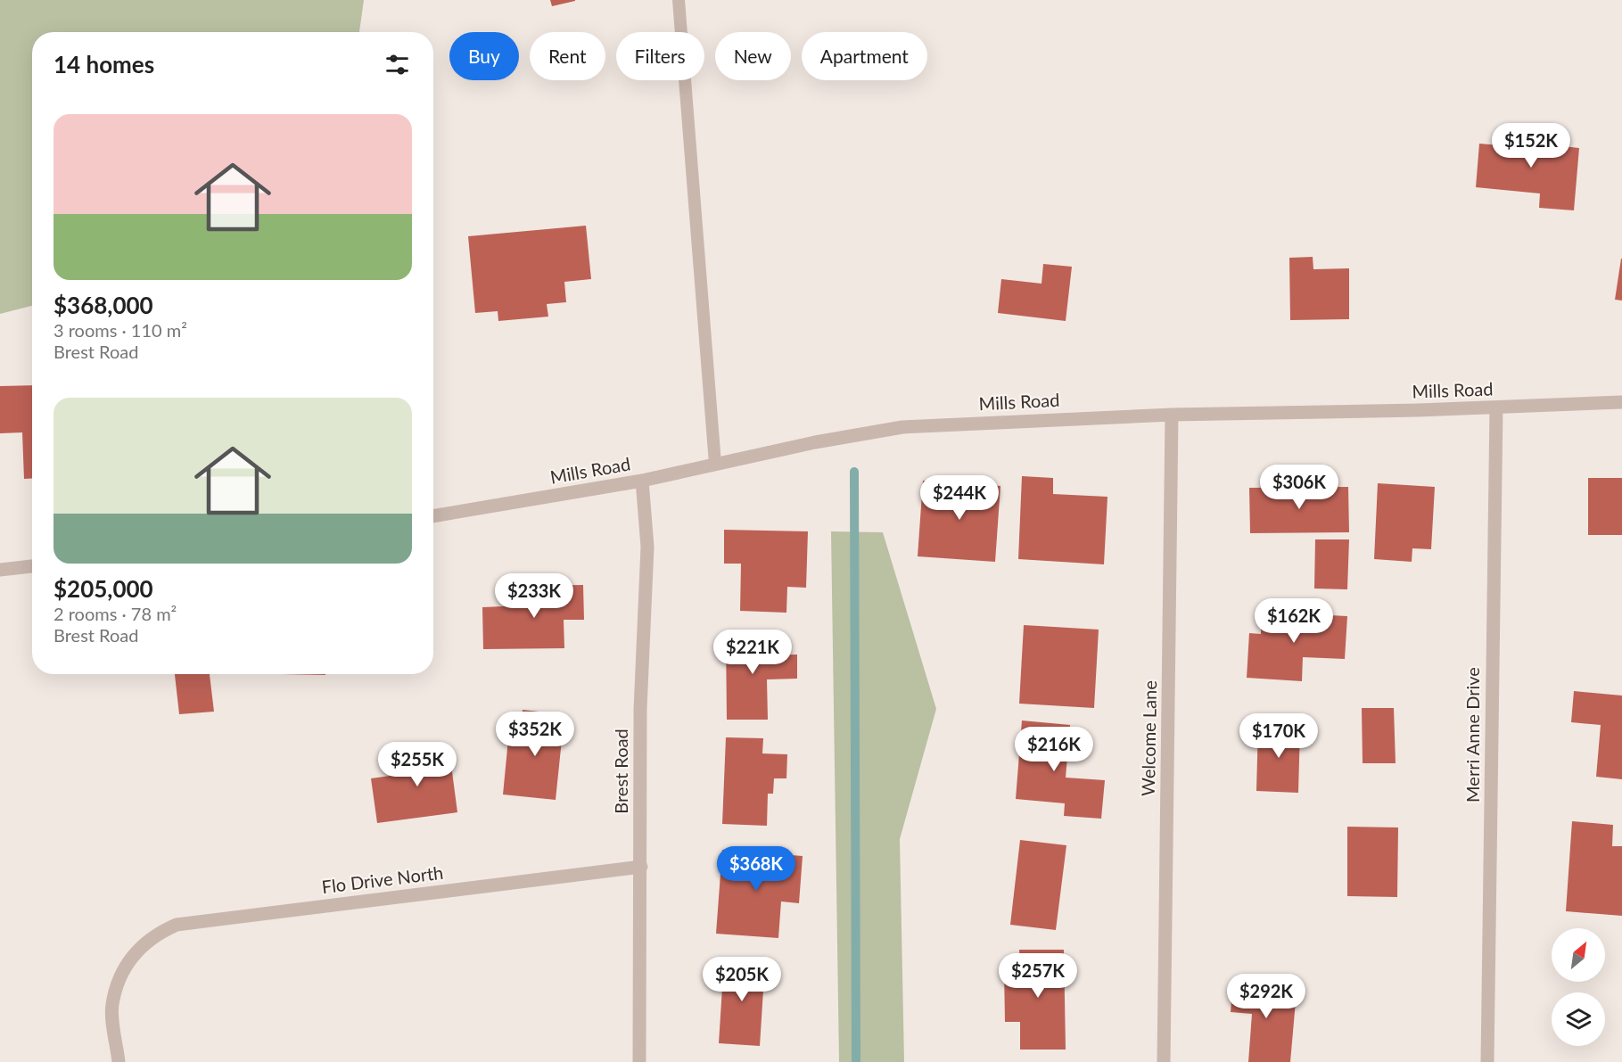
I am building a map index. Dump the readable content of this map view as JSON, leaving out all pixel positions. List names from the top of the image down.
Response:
{
  "streets": {
    "street": [
      "Mills Road",
      "Merri Anne Drive",
      "Welcome Lane",
      "Brest Road",
      "Flo Drive North"
    ]
  },
  "crossings": [
    ["Mills Road", "Merri Anne Drive"],
    ["Mills Road", "Welcome Lane"],
    ["Mills Road", "Brest Road"],
    ["Brest Road", "Flo Drive North"]
  ],
  "north": "top right",
  "page": {
    "chip": [
      "Buy",
      "Rent",
      "Filters",
      "New",
      "Apartment"
    ],
    "heading": "14 homes",
    "list": [
      {
        "name": "$368,000",
        "note": "3 rooms · 110 m² · Brest Road"
      },
      {
        "name": "$205,000",
        "note": "2 rooms · 78 m² · Brest Road"
      }
    ],
    "price": [
      "$152K",
      "$306K",
      "$244K",
      "$233K",
      "$162K",
      "$221K",
      "$352K",
      "$170K",
      "$216K",
      "$255K",
      "$368K",
      "$257K",
      "$205K",
      "$292K"
    ]
  }
}
